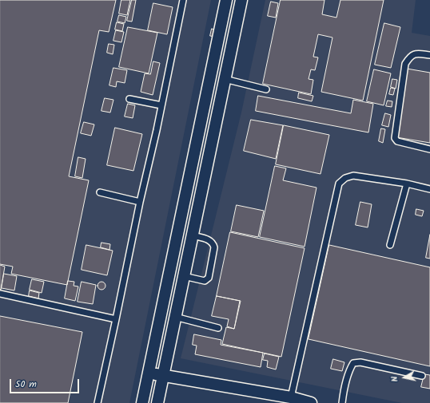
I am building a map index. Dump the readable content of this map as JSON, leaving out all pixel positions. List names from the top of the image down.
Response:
{
  "scale_bar": "50 m",
  "north": "left"
}
